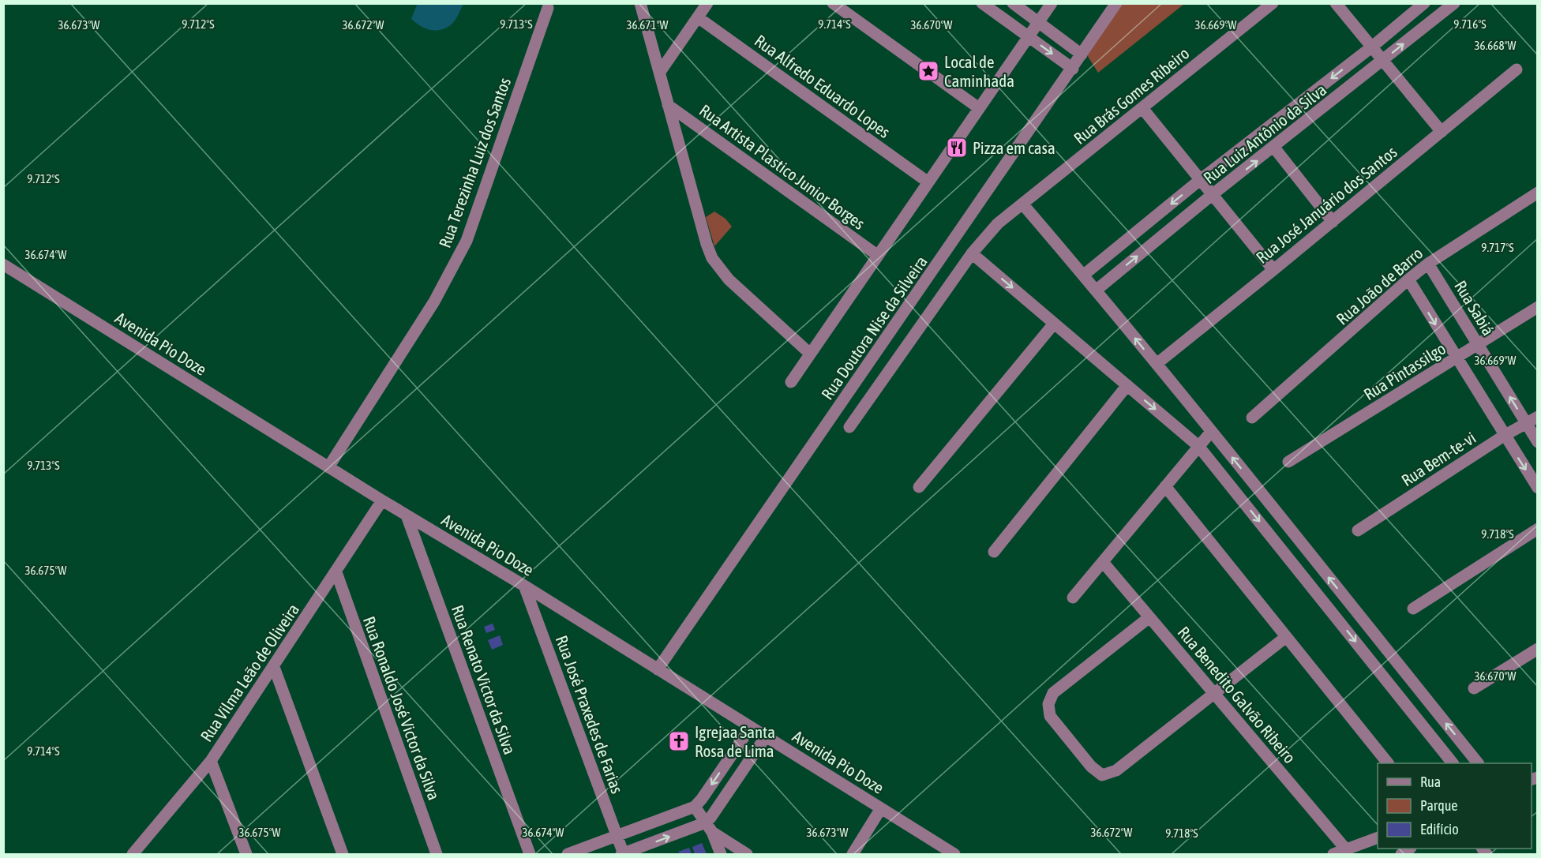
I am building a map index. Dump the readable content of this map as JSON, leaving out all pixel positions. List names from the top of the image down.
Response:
{
  "streets": {
    "street": [
      "Rua Alfredo Eduardo Lopes",
      "Rua Brás Gomes Ribeiro",
      "Rua Luiz Antônio da Silva",
      "Rua Terezinha Luiz dos Santos",
      "Rua Artista Plastico Junior Borges",
      "Rua José Januário dos Santos",
      "Rua João de Barro",
      "Rua Sabiá",
      "Rua Doutora Nise da Silveira",
      "Avenida Pio Doze",
      "Rua Pintassilgo",
      "Rua Bem-te-vi",
      "Rua Vilma Leão de Oliveira",
      "Rua Renato Victor da Silva",
      "Rua Benedito Galvão Ribeiro",
      "Rua Ronaldo José Victor da Silva",
      "Rua José Praxedes de Farias"
    ]
  },
  "crossings": [
    ["Rua Terezinha Luiz dos Santos", "Avenida Pio Doze"],
    ["Rua João de Barro", "Rua Sabiá"],
    ["Rua Sabiá", "Rua Pintassilgo"],
    ["Rua Sabiá", "Rua Bem-te-vi"],
    ["Rua Doutora Nise da Silveira", "Avenida Pio Doze"],
    ["Avenida Pio Doze", "Rua Vilma Leão de Oliveira"],
    ["Avenida Pio Doze", "Rua Renato Victor da Silva"],
    ["Avenida Pio Doze", "Rua José Praxedes de Farias"],
    ["Rua Vilma Leão de Oliveira", "Rua Ronaldo José Victor da Silva"]
  ],
  "places": {
    "place": ["Local de Caminhada"],
    "restaurant": ["Pizza em casa"],
    "church": ["Igrejaa Santa Rosa de Lima"]
  },
  "legend": ["Rua", "Parque", "Edifício"],
  "coordinates": [
    "9.712°S",
    "9.713°S",
    "9.714°S",
    "9.716°S",
    "36.672°W",
    "36.673°W",
    "36.671°W",
    "36.670°W",
    "36.669°W",
    "36.668°W",
    "9.717°S",
    "36.674°W",
    "9.718°S",
    "36.675°W"
  ]
}
